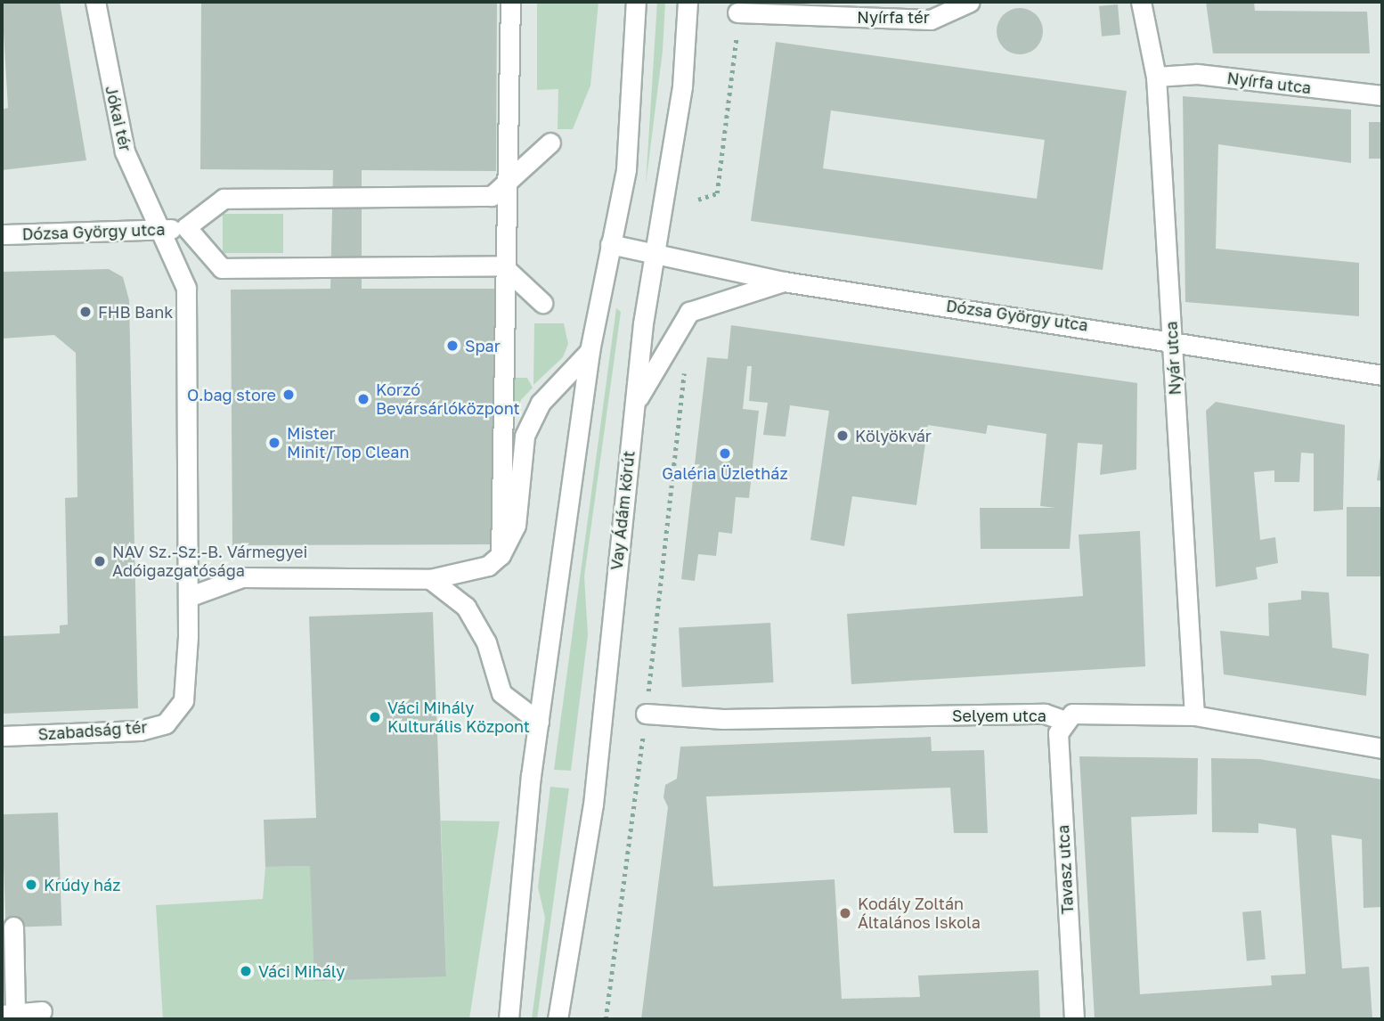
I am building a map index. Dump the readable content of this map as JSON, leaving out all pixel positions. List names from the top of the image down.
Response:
{
  "streets": {
    "street": [
      "Nyírfa tér",
      "Nyírfa utca",
      "Jókai tér",
      "Dózsa György utca",
      "Nyár utca",
      "Vay Ádám körút",
      "Selyem utca",
      "Szabadság tér",
      "Tavasz utca"
    ]
  },
  "crossings": [
    ["Nyírfa utca", "Nyár utca"],
    ["Jókai tér", "Dózsa György utca"],
    ["Jókai tér", "Szabadság tér"],
    ["Dózsa György utca", "Nyár utca"],
    ["Dózsa György utca", "Vay Ádám körút"],
    ["Nyár utca", "Selyem utca"],
    ["Selyem utca", "Tavasz utca"]
  ],
  "places": [
    "FHB Bank",
    "Spar",
    "O.bag store",
    "Korzó Bevársárlóközpont",
    "Kölyökvár",
    "Mister Minit/Top Clean",
    "Galéria Üzletház",
    "NAV Sz.-Sz.-B. Vármegyei Adóigazgatósága",
    "Váci Mihály Kulturális Központ",
    "Krúdy ház",
    "Kodály Zoltán Általános Iskola",
    "Váci Mihály"
  ]
}
